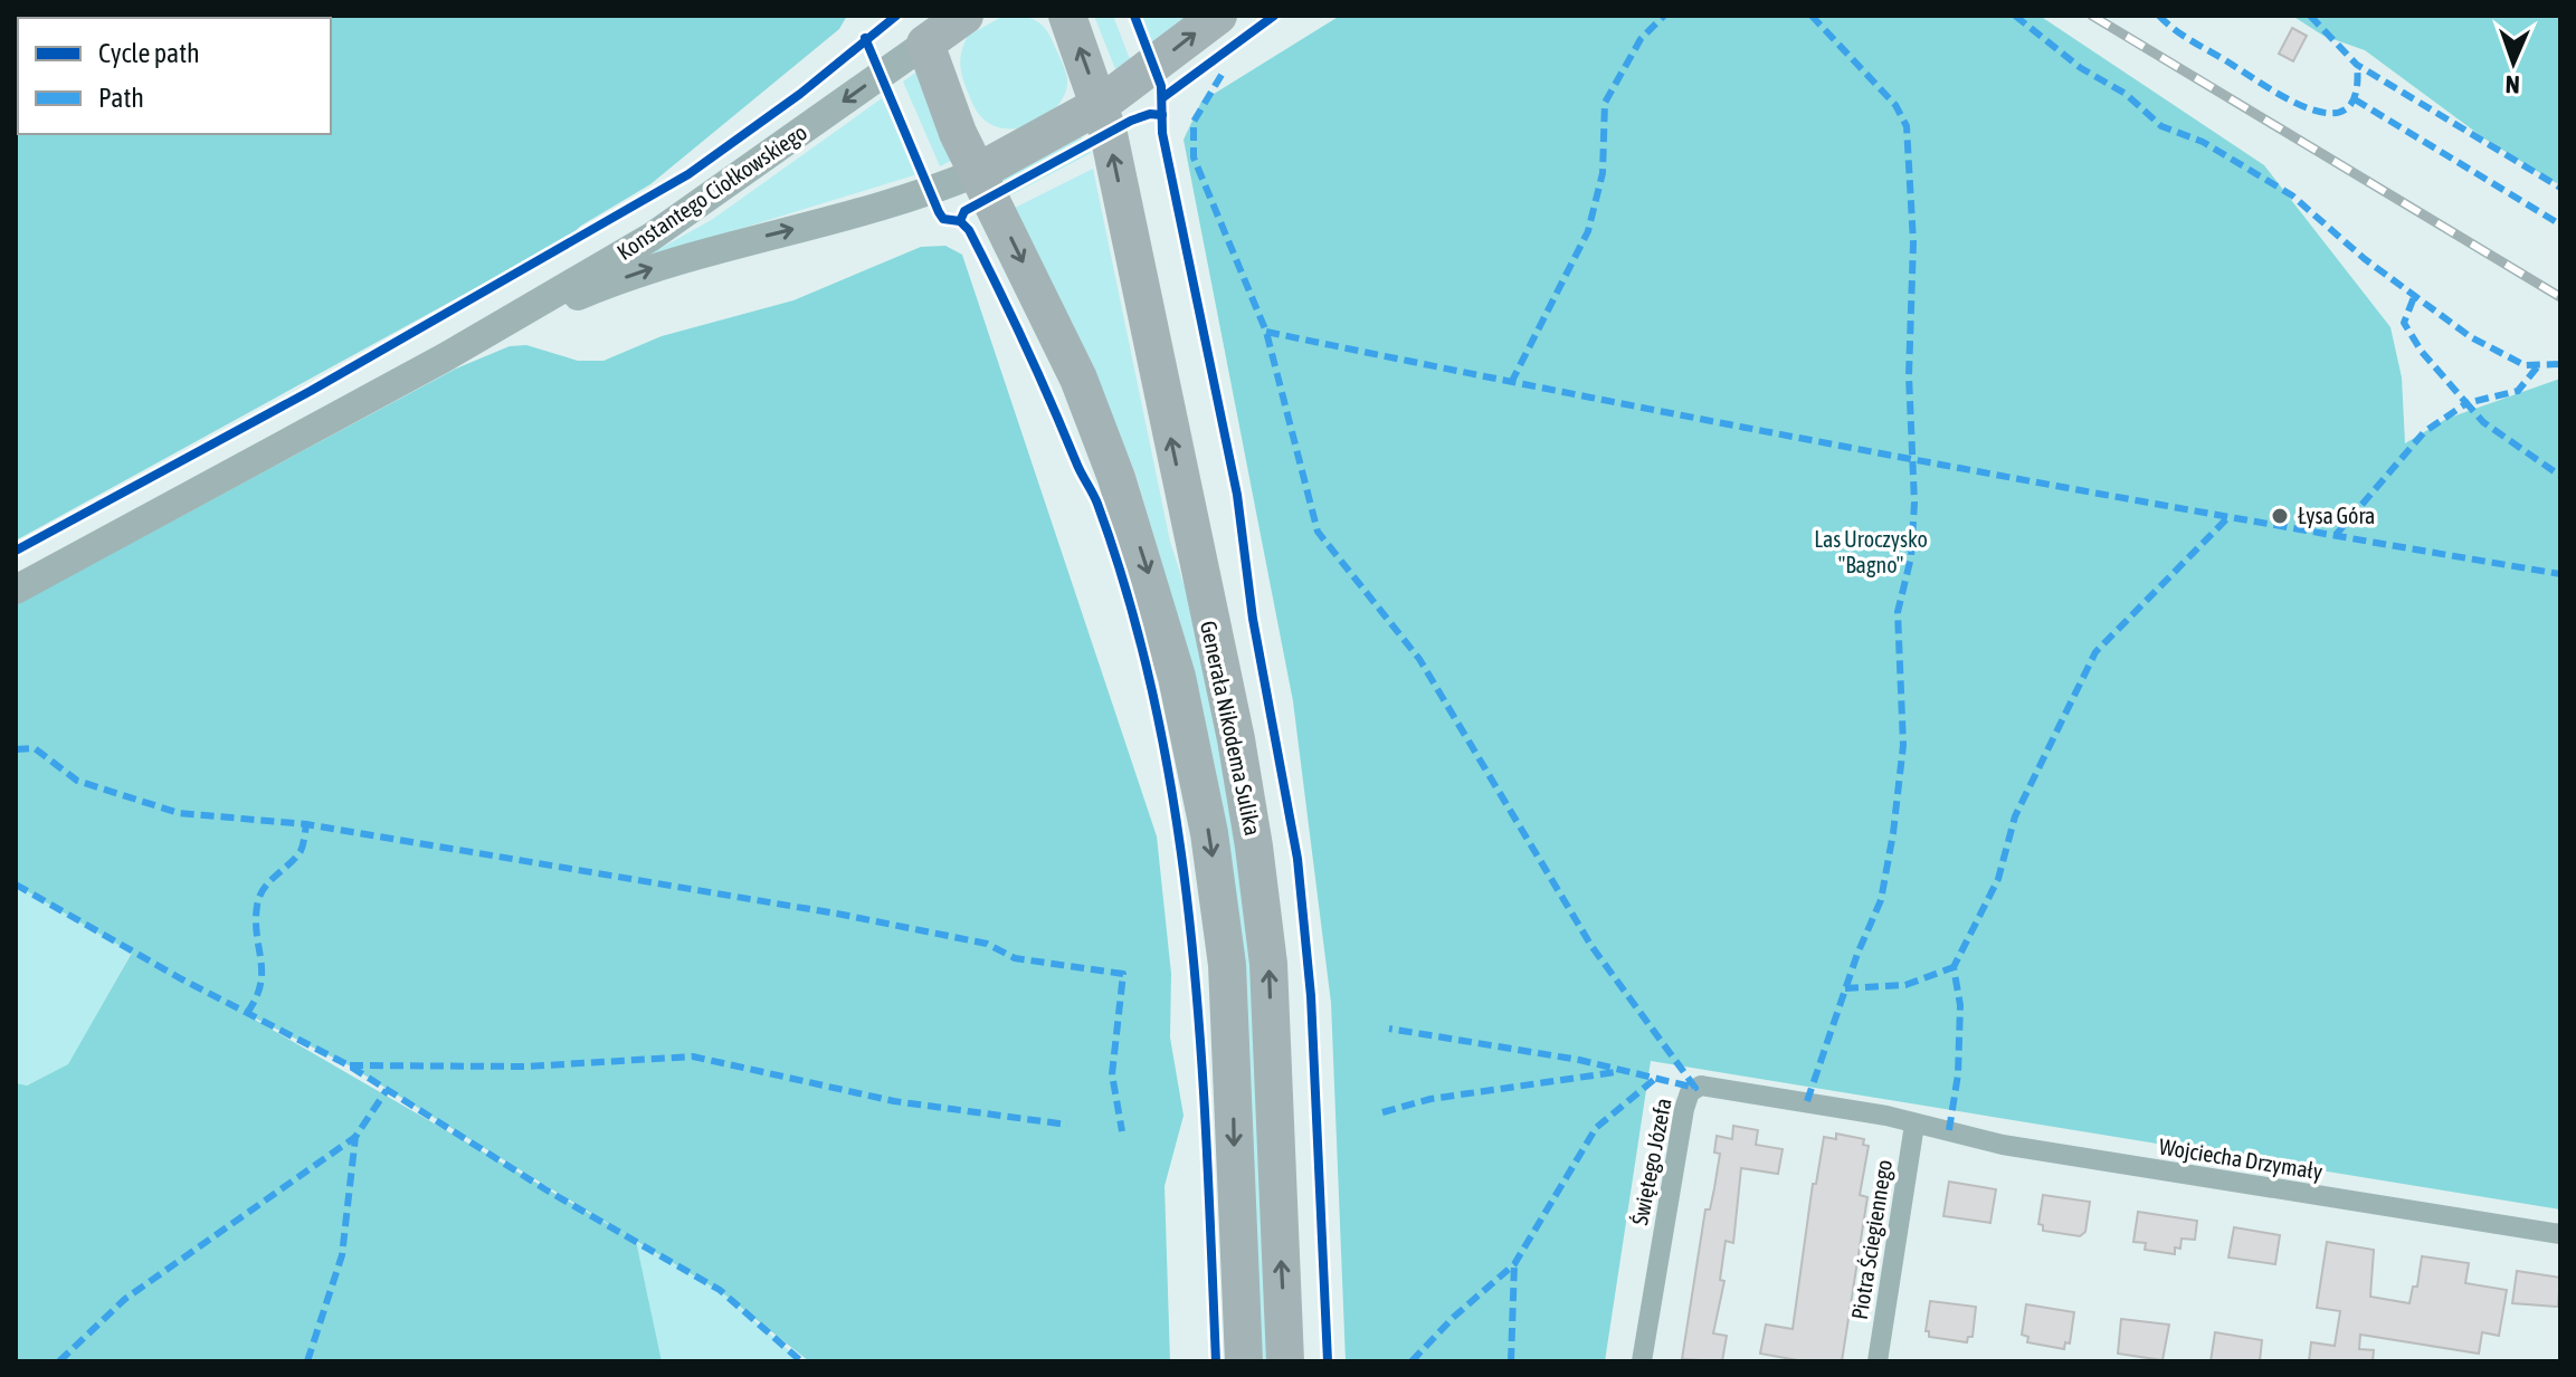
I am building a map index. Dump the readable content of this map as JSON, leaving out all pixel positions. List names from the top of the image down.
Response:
{
  "streets": {
    "highway": ["Generała Nikodema Sulika"],
    "street": [
      "Konstantego Ciołkowskiego",
      "Wojciecha Drzymały",
      "Świętego Józefa",
      "Piotra Ściegiennego"
    ]
  },
  "crossings": [
    ["Konstantego Ciołkowskiego", "Generała Nikodema Sulika"],
    ["Wojciecha Drzymały", "Świętego Józefa"],
    ["Wojciecha Drzymały", "Piotra Ściegiennego"],
    ["Świętego Józefa", "Piotra Ściegiennego"]
  ],
  "parks": ["Las Uroczysko \"Bagno\""],
  "places": ["Łysa Góra"],
  "legend": ["Cycle path", "Path"],
  "north": "bottom"
}
